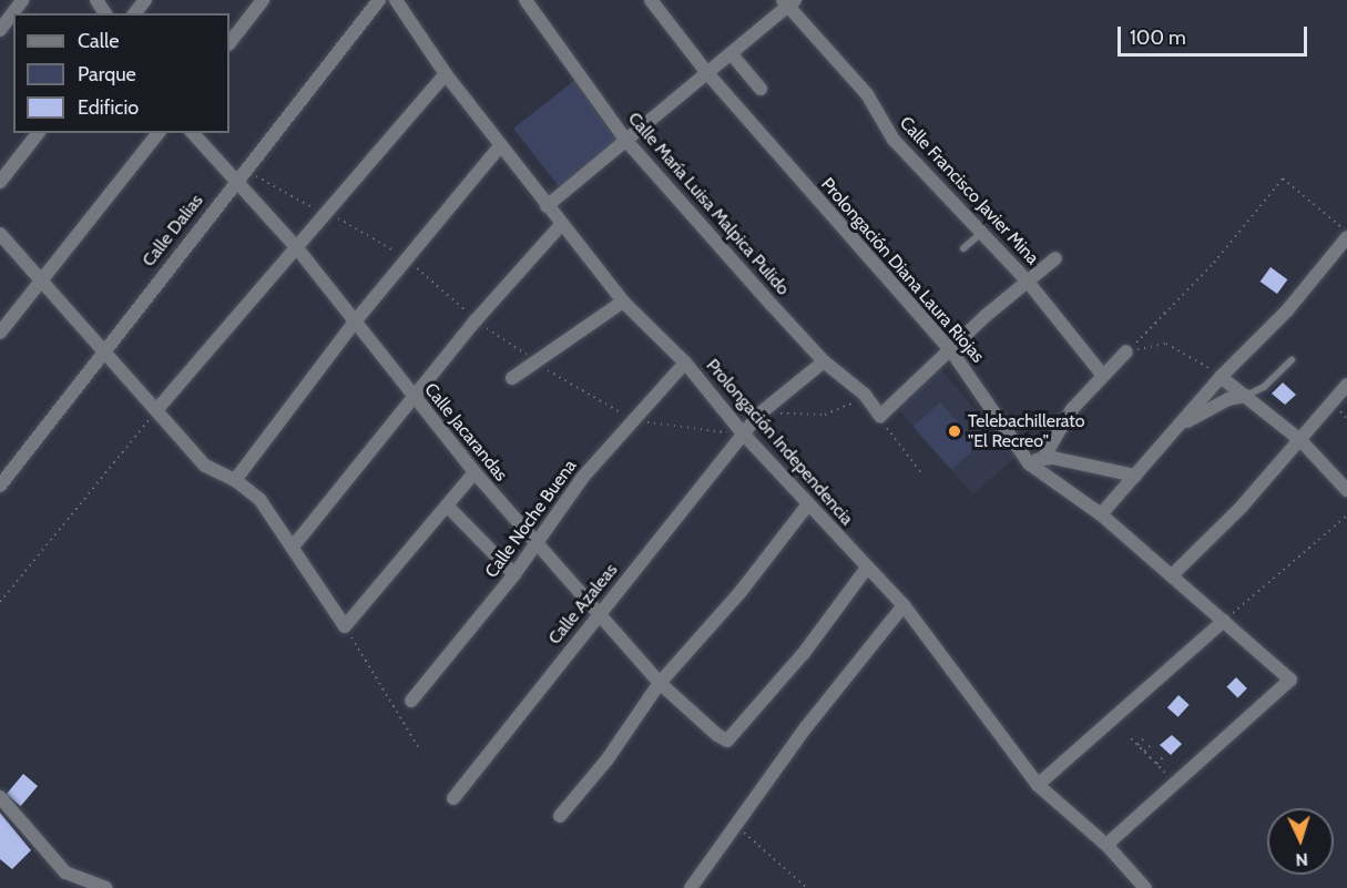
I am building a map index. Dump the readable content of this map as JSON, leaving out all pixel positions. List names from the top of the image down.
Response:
{
  "streets": {
    "street": [
      "Calle Francisco Javier Mina",
      "Calle María Luisa Malpica Pulido",
      "Calle Dalias",
      "Prolongación Diana Laura Riojas",
      "Calle Jacarandas",
      "Prolongación Independencia",
      "Calle Noche Buena",
      "Calle Azaleas"
    ]
  },
  "crossings": [
    ["Calle María Luisa Malpica Pulido", "Calle Azaleas"],
    ["Calle Dalias", "Calle Jacarandas"],
    ["Prolongación Diana Laura Riojas", "Prolongación Independencia"],
    ["Calle Jacarandas", "Prolongación Independencia"],
    ["Calle Jacarandas", "Calle Noche Buena"],
    ["Calle Jacarandas", "Calle Azaleas"],
    ["Prolongación Independencia", "Calle Noche Buena"],
    ["Prolongación Independencia", "Calle Azaleas"]
  ],
  "places": ["Telebachillerato \"El Recreo\""],
  "legend": ["Calle", "Parque", "Edificio"],
  "scale_bar": "100 m",
  "north": "bottom"
}
